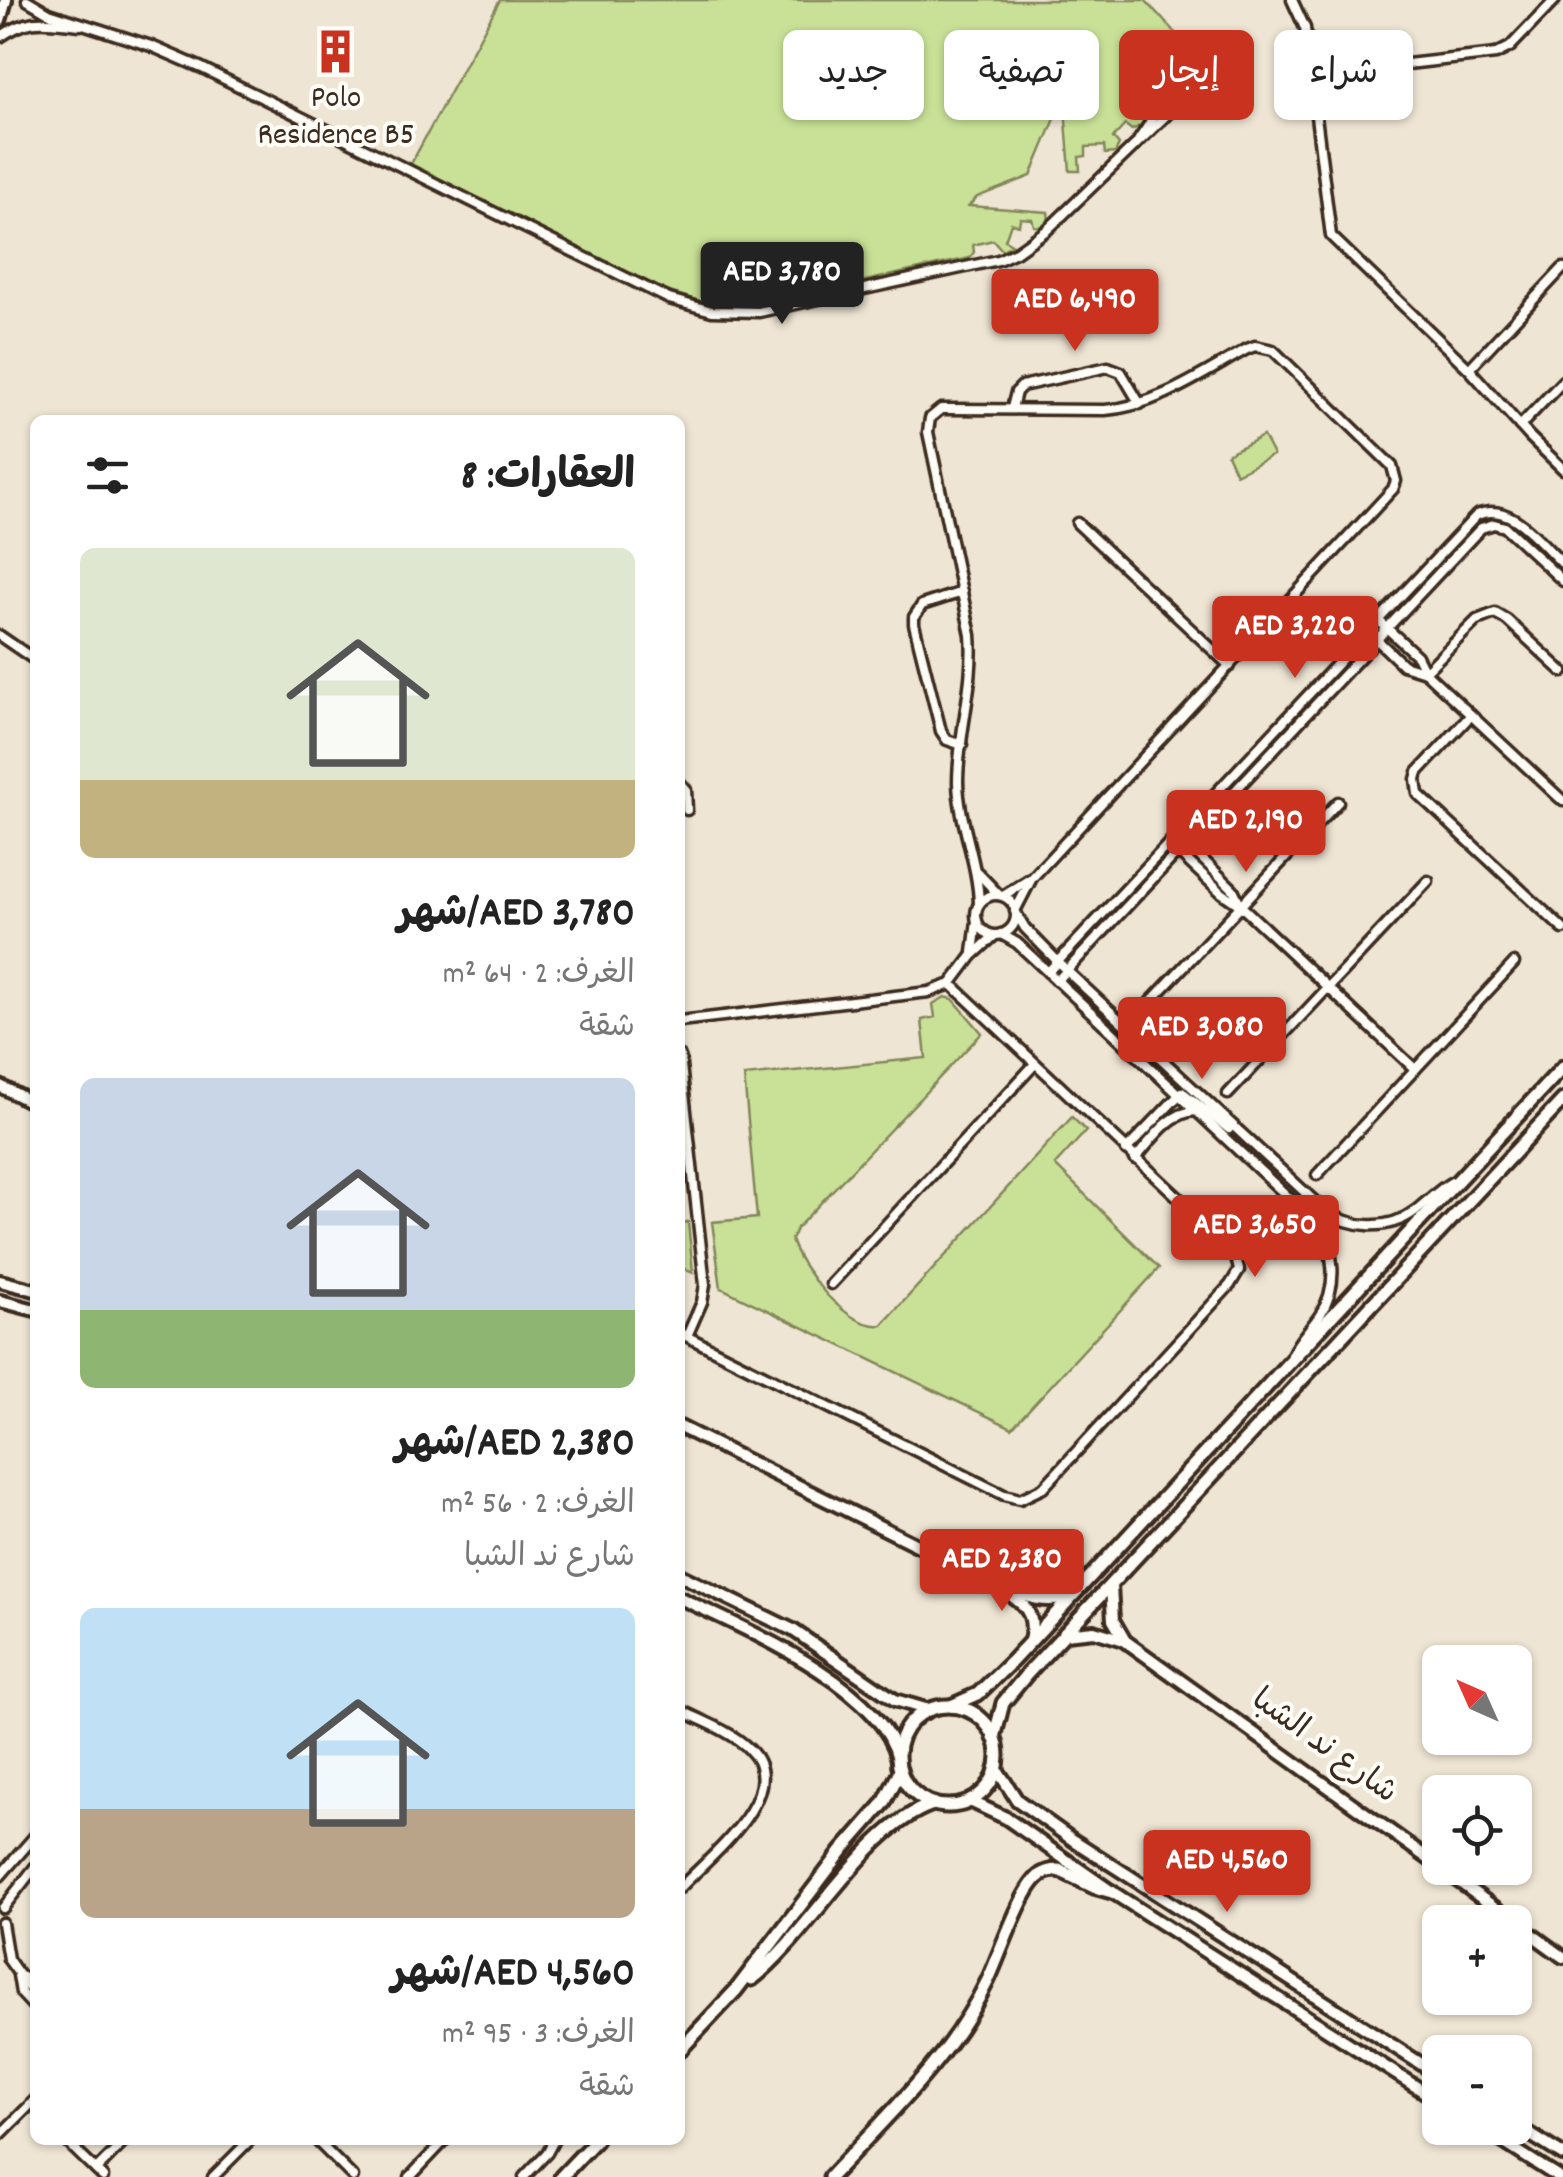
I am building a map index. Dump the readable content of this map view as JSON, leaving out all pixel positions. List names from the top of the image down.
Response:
{
  "streets": {
    "street": ["شارع ند الشبا"]
  },
  "places": {
    "building": ["Polo Residence B5"]
  },
  "north": "top left",
  "page": {
    "chip": [
      "شراء",
      "إيجار",
      "تصفية",
      "جديد"
    ],
    "price": [
      "AED 3,780",
      "AED 6,490",
      "AED 3,220",
      "AED 2,190",
      "AED 3,080",
      "AED 3,650",
      "AED 2,380",
      "AED 4,560"
    ],
    "heading": "العقارات: 8",
    "list": [
      {
        "name": "AED 3,780/شهر",
        "note": "الغرف: 2 · 64 m² · شقة"
      },
      {
        "name": "AED 2,380/شهر",
        "note": "الغرف: 2 · 56 m² · شارع ند الشبا"
      },
      {
        "name": "AED 4,560/شهر",
        "note": "الغرف: 3 · 95 m² · شقة"
      }
    ],
    "map_buttons": ["+", "−"]
  }
}
